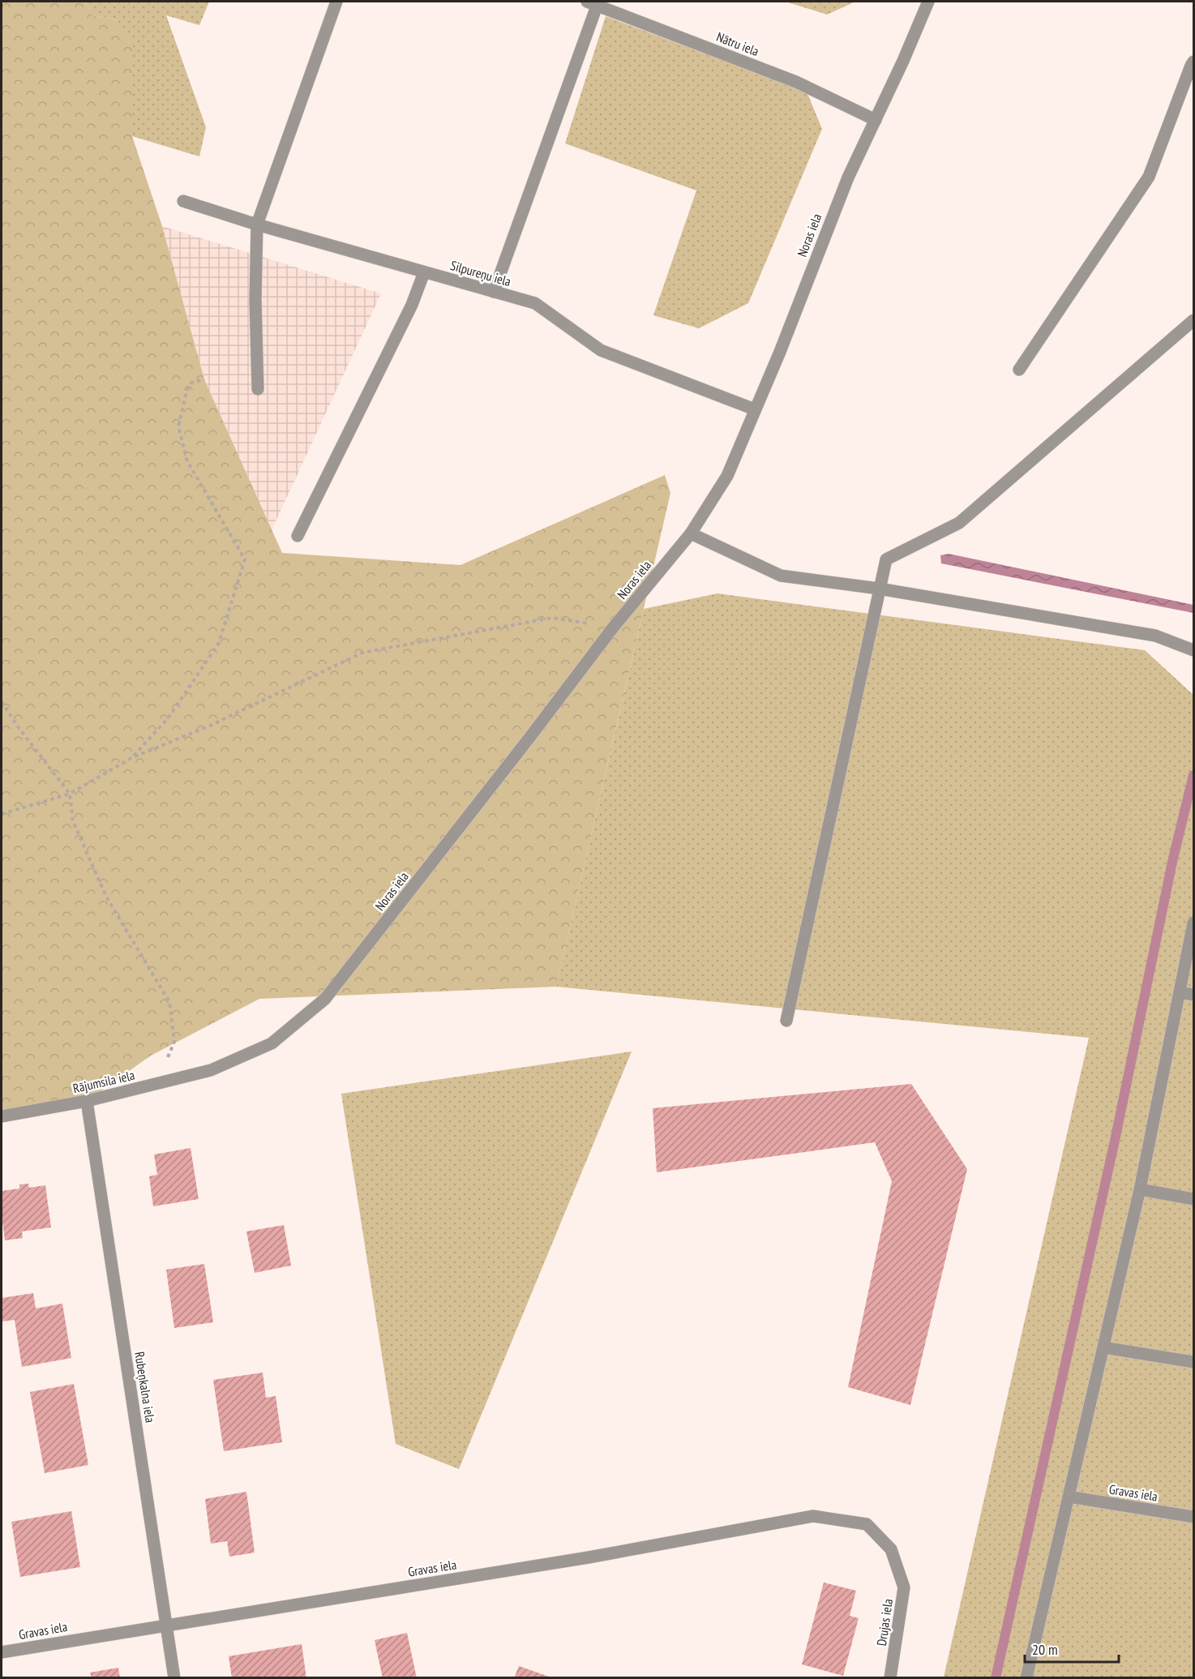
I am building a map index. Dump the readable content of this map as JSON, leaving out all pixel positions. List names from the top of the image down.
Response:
{
  "streets": {
    "street": [
      "Nātru iela",
      "Noras iela",
      "Silpureņu iela",
      "Rājumsila iela",
      "Rubeņkalna iela",
      "Gravas iela",
      "Drujas iela"
    ]
  },
  "crossings": [
    ["Nātru iela", "Noras iela"],
    ["Noras iela", "Silpureņu iela"],
    ["Noras iela", "Rājumsila iela"],
    ["Rājumsila iela", "Rubeņkalna iela"],
    ["Rubeņkalna iela", "Gravas iela"],
    ["Gravas iela", "Drujas iela"]
  ],
  "scale_bar": "20 m"
}
